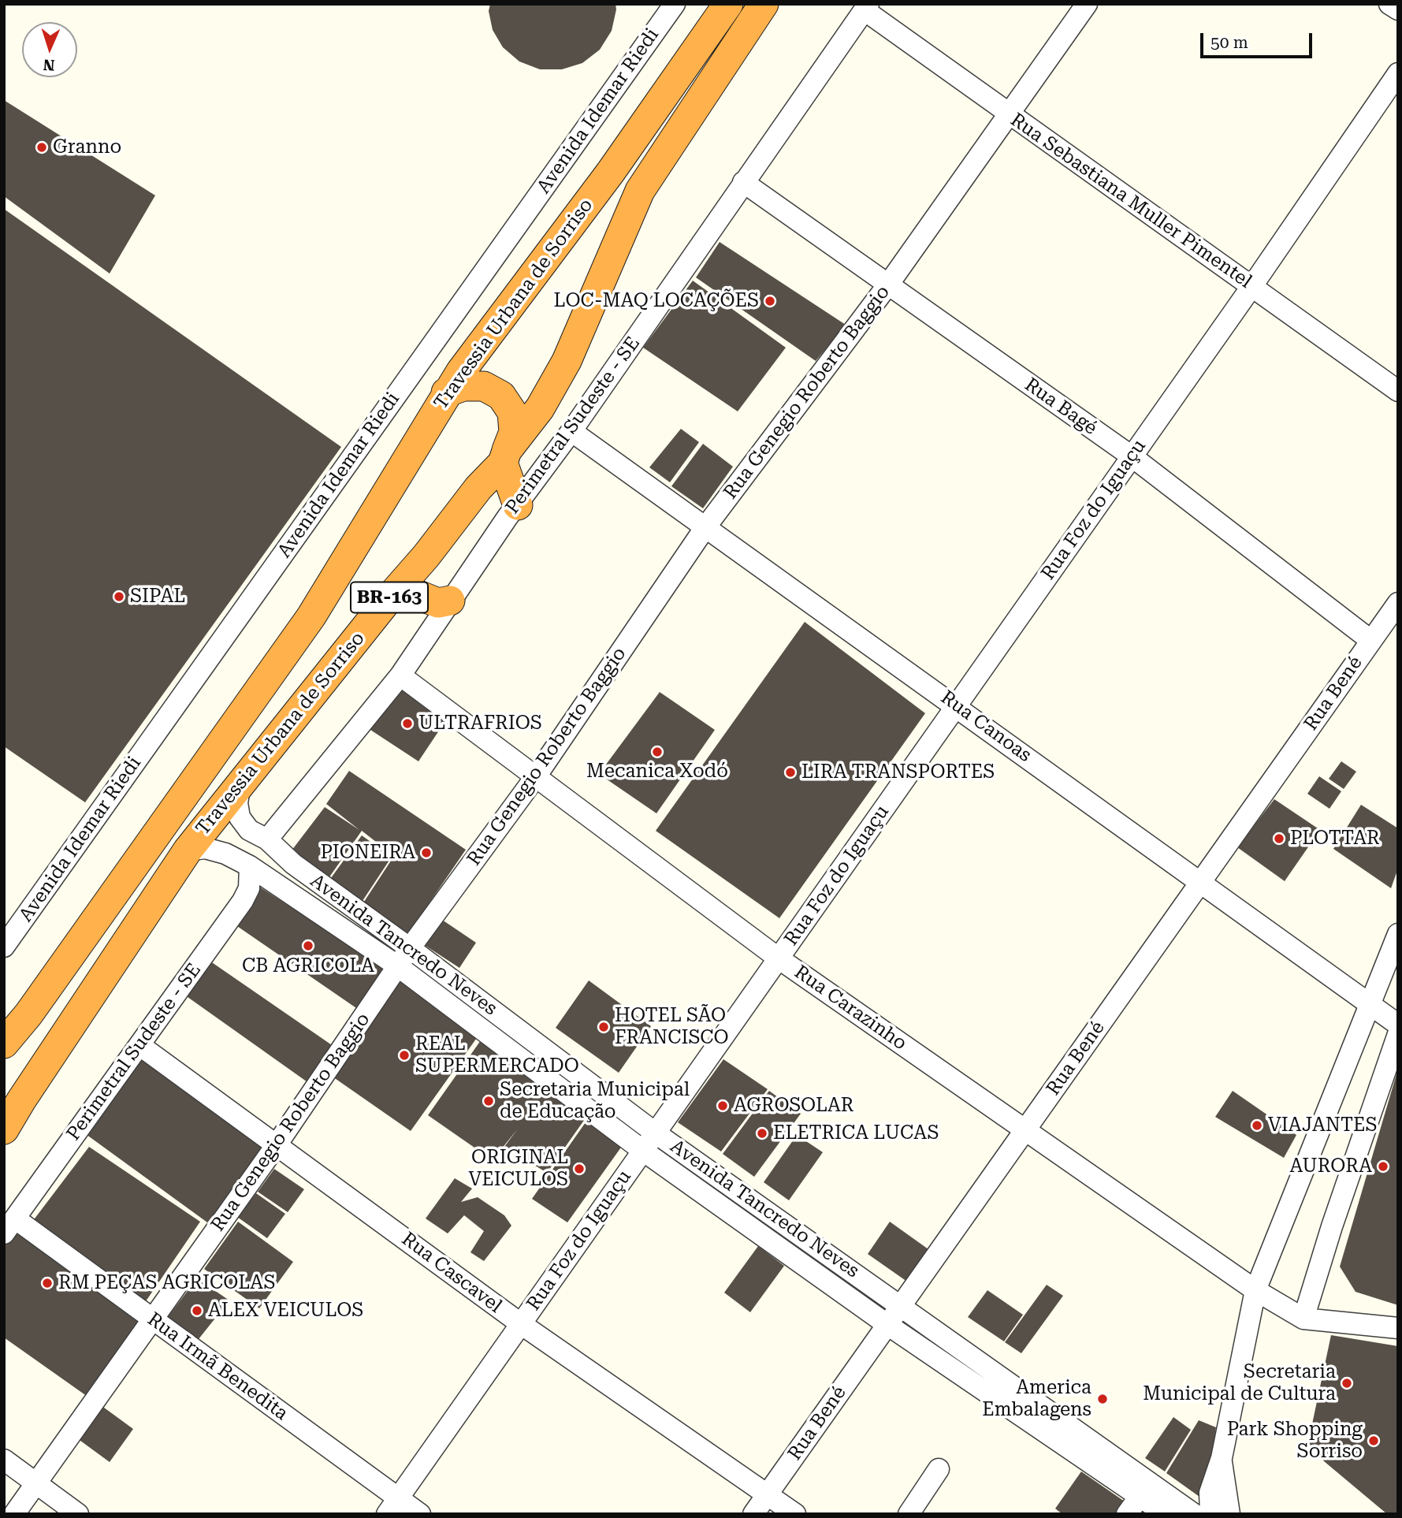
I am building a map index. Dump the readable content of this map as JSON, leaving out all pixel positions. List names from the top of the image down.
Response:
{
  "streets": {
    "highway": ["Travessia Urbana de Sorriso", "BR-163"],
    "street": [
      "Avenida Idemar Riedi",
      "Rua Sebastiana Muller Pimentel",
      "Rua Genegio Roberto Baggio",
      "Rua Bagé",
      "Perimetral Sudeste - SE",
      "Rua Foz do Iguaçu",
      "Rua Bené",
      "Rua Canoas",
      "Avenida Tancredo Neves",
      "Rua Carazinho",
      "Rua Cascavel",
      "Rua Irmã Benedita"
    ]
  },
  "crossings": [
    ["Rua Sebastiana Muller Pimentel", "Rua Genegio Roberto Baggio"],
    ["Rua Sebastiana Muller Pimentel", "Perimetral Sudeste - SE"],
    ["Rua Sebastiana Muller Pimentel", "Rua Foz do Iguaçu"],
    ["Travessia Urbana de Sorriso", "Avenida Tancredo Neves"],
    ["Rua Genegio Roberto Baggio", "Rua Bagé"],
    ["Rua Genegio Roberto Baggio", "Rua Canoas"],
    ["Rua Genegio Roberto Baggio", "Avenida Tancredo Neves"],
    ["Rua Genegio Roberto Baggio", "Rua Carazinho"],
    ["Rua Genegio Roberto Baggio", "Rua Cascavel"],
    ["Rua Genegio Roberto Baggio", "Rua Irmã Benedita"],
    ["Rua Bagé", "Perimetral Sudeste - SE"],
    ["Rua Bagé", "Rua Foz do Iguaçu"],
    ["Rua Bagé", "Rua Bené"],
    ["Perimetral Sudeste - SE", "Rua Canoas"],
    ["Perimetral Sudeste - SE", "Avenida Tancredo Neves"],
    ["Perimetral Sudeste - SE", "Rua Carazinho"],
    ["Perimetral Sudeste - SE", "Rua Cascavel"],
    ["Perimetral Sudeste - SE", "Rua Irmã Benedita"],
    ["Rua Foz do Iguaçu", "Rua Canoas"],
    ["Rua Foz do Iguaçu", "Avenida Tancredo Neves"],
    ["Rua Foz do Iguaçu", "Rua Carazinho"],
    ["Rua Foz do Iguaçu", "Rua Cascavel"],
    ["Rua Foz do Iguaçu", "Rua Irmã Benedita"],
    ["Rua Bené", "Rua Canoas"],
    ["Rua Bené", "Avenida Tancredo Neves"],
    ["Rua Bené", "Rua Carazinho"],
    ["Rua Bené", "Rua Cascavel"]
  ],
  "places": [
    "Granno",
    "LOC-MAQ LOCAÇÕES",
    "SIPAL",
    "ULTRAFRIOS",
    "Mecanica Xodó",
    "LIRA TRANSPORTES",
    "PLOTTAR",
    "PIONEIRA",
    "CB AGRICOLA",
    "HOTEL SÃO FRANCISCO",
    "REAL SUPERMERCADO",
    "Secretaria Municipal de Educação",
    "AGROSOLAR",
    "VIAJANTES",
    "ELETRICA LUCAS",
    "AURORA",
    "ORIGINAL VEICULOS",
    "RM PEÇAS AGRICOLAS",
    "ALEX VEICULOS",
    "Secretaria Municipal de Cultura",
    "America Embalagens",
    "Park Shopping Sorriso"
  ],
  "scale_bar": "50 m",
  "north": "bottom"
}
